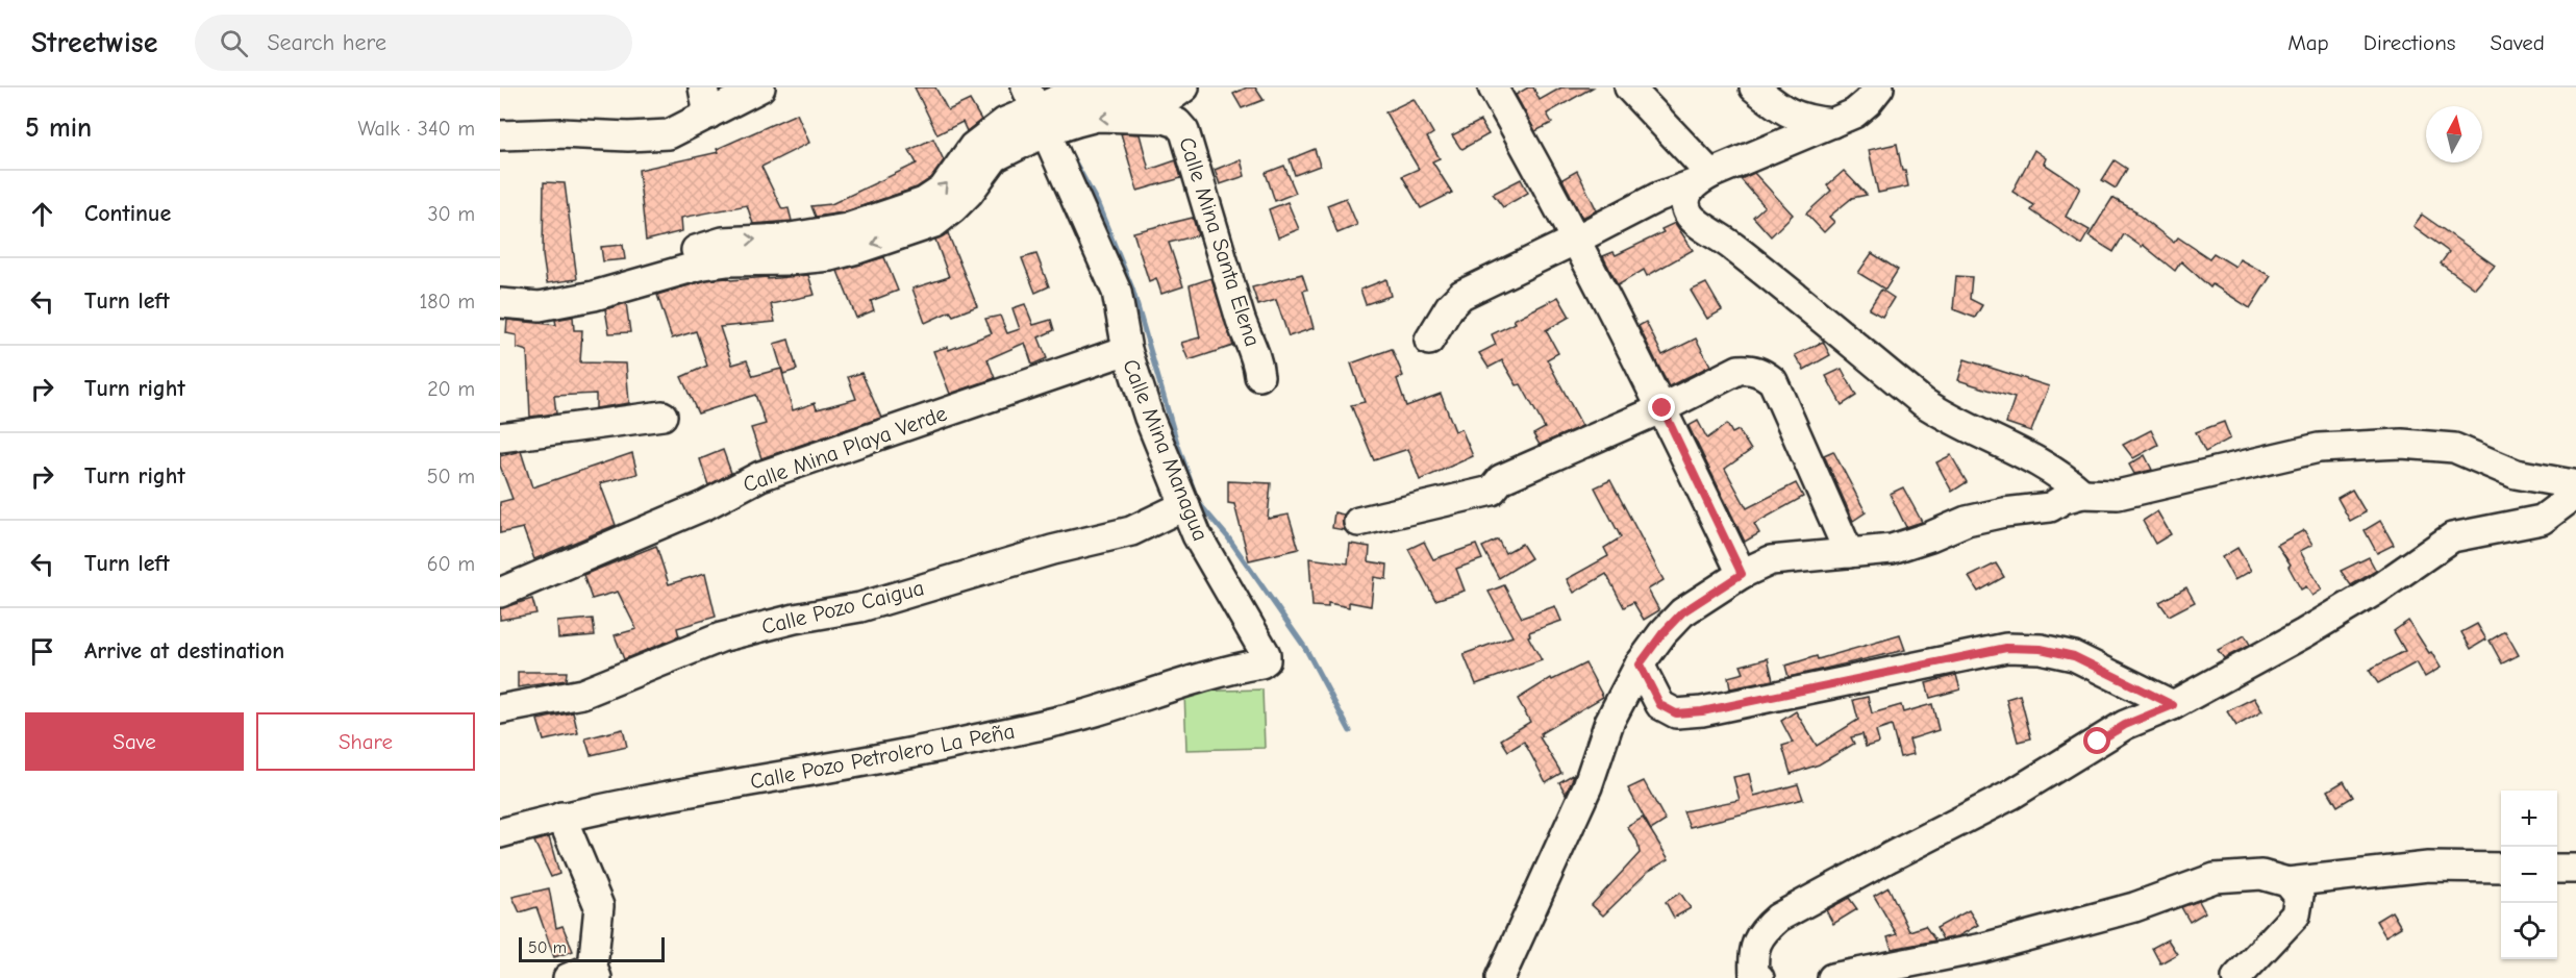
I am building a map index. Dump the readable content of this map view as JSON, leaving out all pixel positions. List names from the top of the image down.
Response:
{
  "streets": {
    "street": [
      "Calle Mina Santa Elena",
      "Calle Mina Playa Verde",
      "Calle Mina Managua",
      "Calle Pozo Caigua",
      "Calle Pozo Petrolero La Peña"
    ]
  },
  "crossings": [
    ["Calle Mina Santa Elena", "Calle Mina Managua"],
    ["Calle Mina Playa Verde", "Calle Mina Managua"],
    ["Calle Mina Managua", "Calle Pozo Caigua"],
    ["Calle Mina Managua", "Calle Pozo Petrolero La Peña"]
  ],
  "one_way": ["Calle Mina Santa Elena"],
  "scale_bar": "50 m",
  "north": "top",
  "page": {
    "header": "Streetwise",
    "search": "Search here",
    "nav": ["Map", "Directions", "Saved"],
    "heading": ["5 min", "Walk · 340 m"],
    "list": [
      ["Continue", "30 m"],
      ["Turn left", "180 m"],
      ["Turn right", "20 m"],
      ["Turn right", "50 m"],
      ["Turn left", "60 m"],
      "Arrive at destination"
    ],
    "buttons": ["Save", "Share"],
    "map_buttons": ["+", "−"],
    "scale": "50 m"
  }
}
